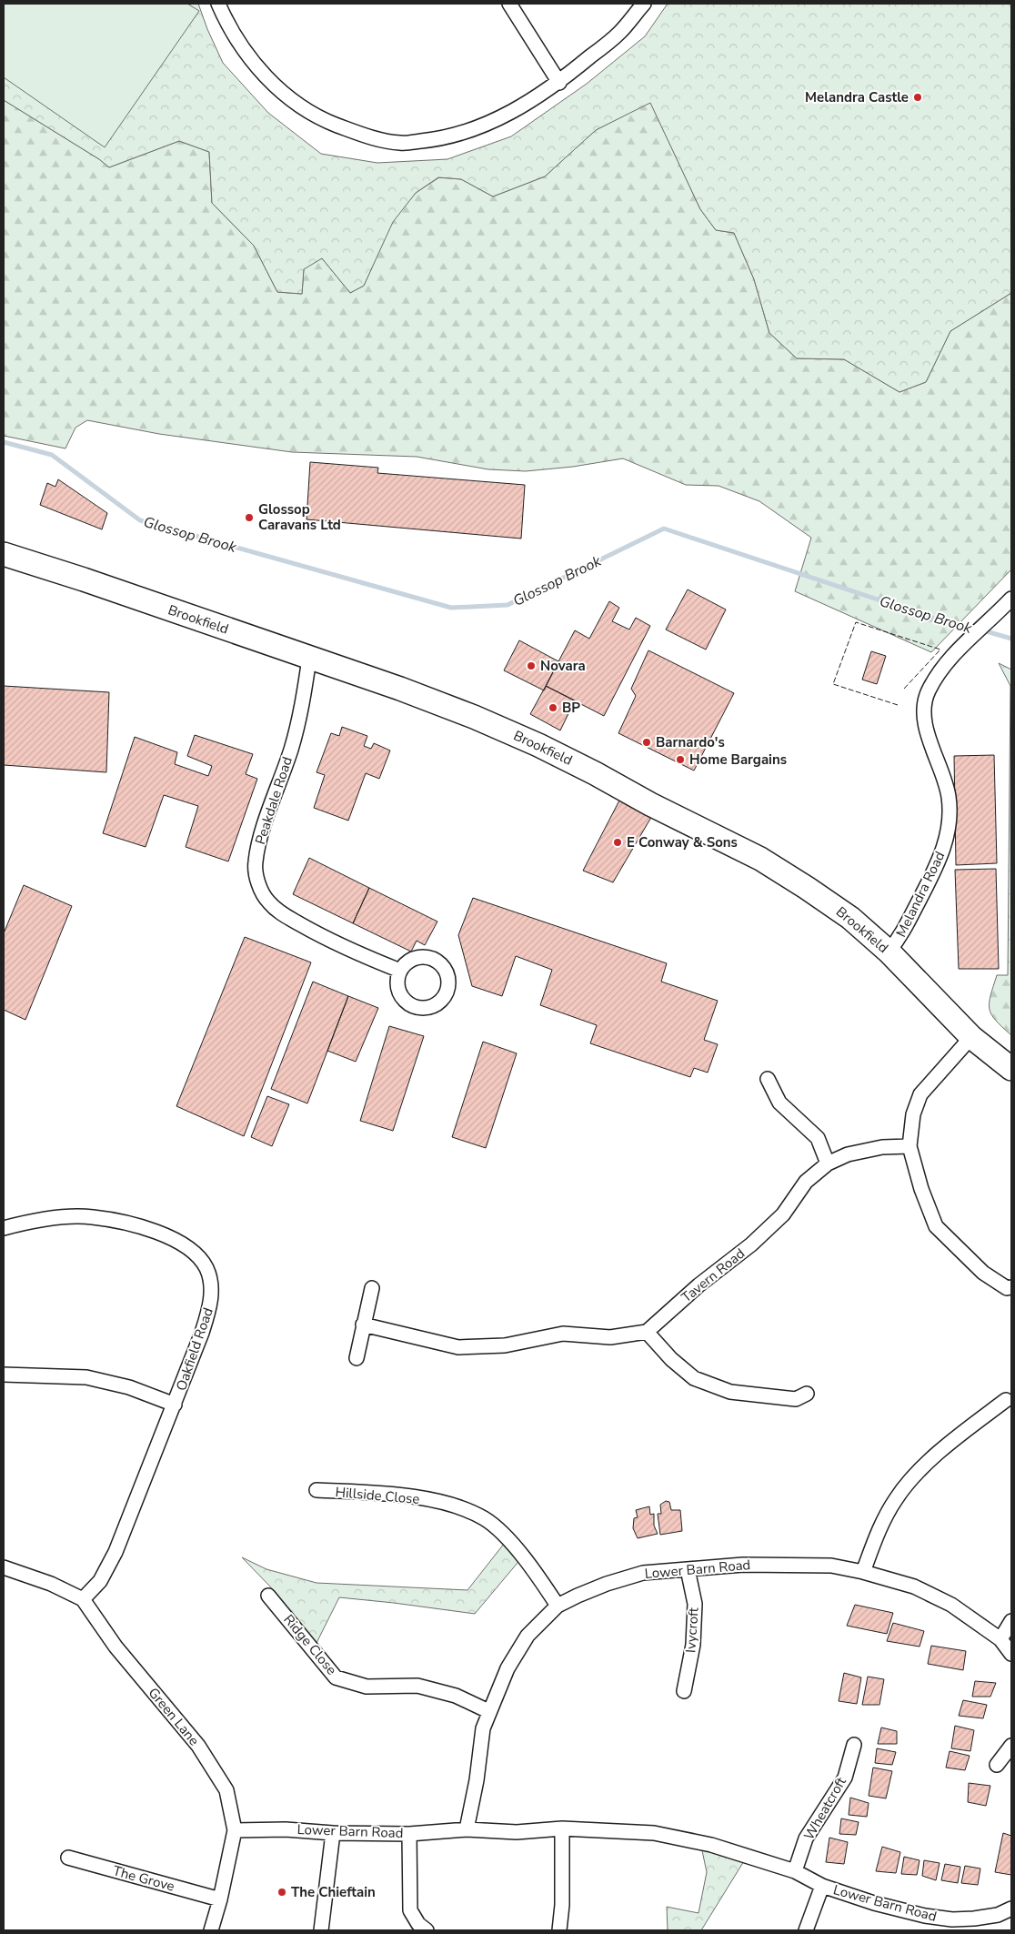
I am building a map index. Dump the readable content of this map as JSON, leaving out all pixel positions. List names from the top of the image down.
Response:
{
  "streets": {
    "main road": ["Brookfield"],
    "street": [
      "Peakdale Road",
      "Melandra Road",
      "Tavern Road",
      "Oakfield Road",
      "Hillside Close",
      "Lower Barn Road",
      "Ivycroft",
      "Ridge Close",
      "Green Lane",
      "Wheatcroft",
      "The Grove"
    ]
  },
  "crossings": [
    ["Brookfield", "Peakdale Road"],
    ["Brookfield", "Melandra Road"],
    ["Oakfield Road", "Green Lane"],
    ["Hillside Close", "Lower Barn Road"],
    ["Lower Barn Road", "Ivycroft"],
    ["Lower Barn Road", "Ridge Close"],
    ["Lower Barn Road", "Green Lane"],
    ["Lower Barn Road", "Wheatcroft"],
    ["Green Lane", "The Grove"]
  ],
  "water": ["Glossop Brook"],
  "places": [
    "Melandra Castle",
    "Glossop Caravans Ltd",
    "Novara",
    "BP",
    "Barnardo's",
    "Home Bargains",
    "E Conway & Sons",
    "The Chieftain"
  ]
}
